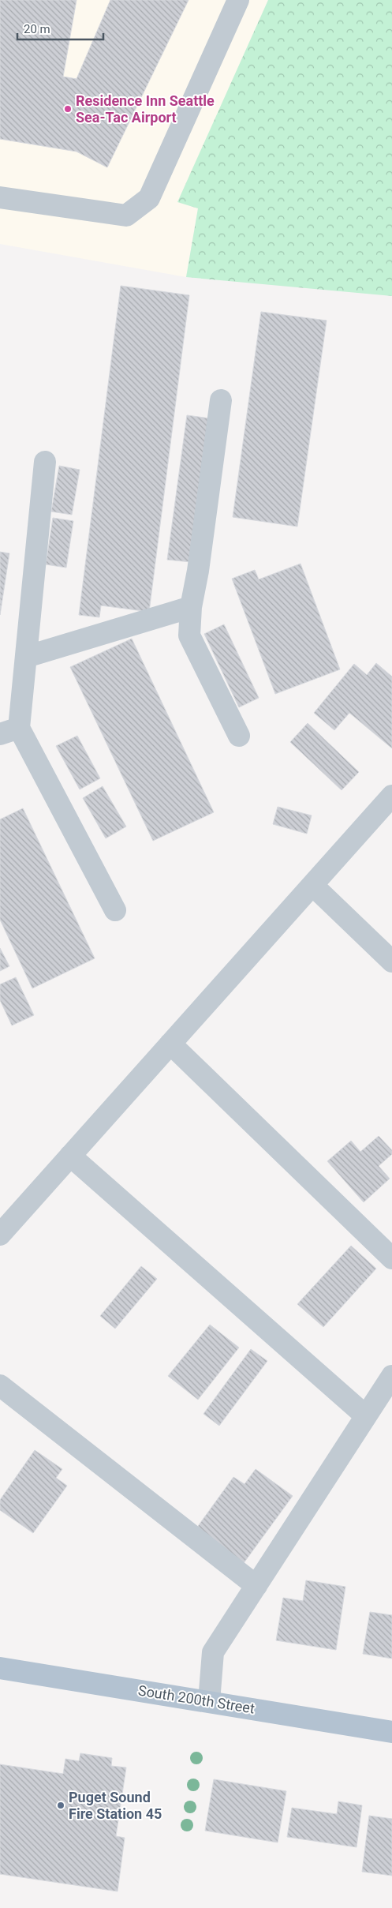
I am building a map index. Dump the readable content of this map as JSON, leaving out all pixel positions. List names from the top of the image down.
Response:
{
  "streets": {
    "main road": ["South 200th Street"]
  },
  "places": ["Residence Inn Seattle Sea-Tac Airport", "Puget Sound Fire Station 45"],
  "scale_bar": "20 m"
}
